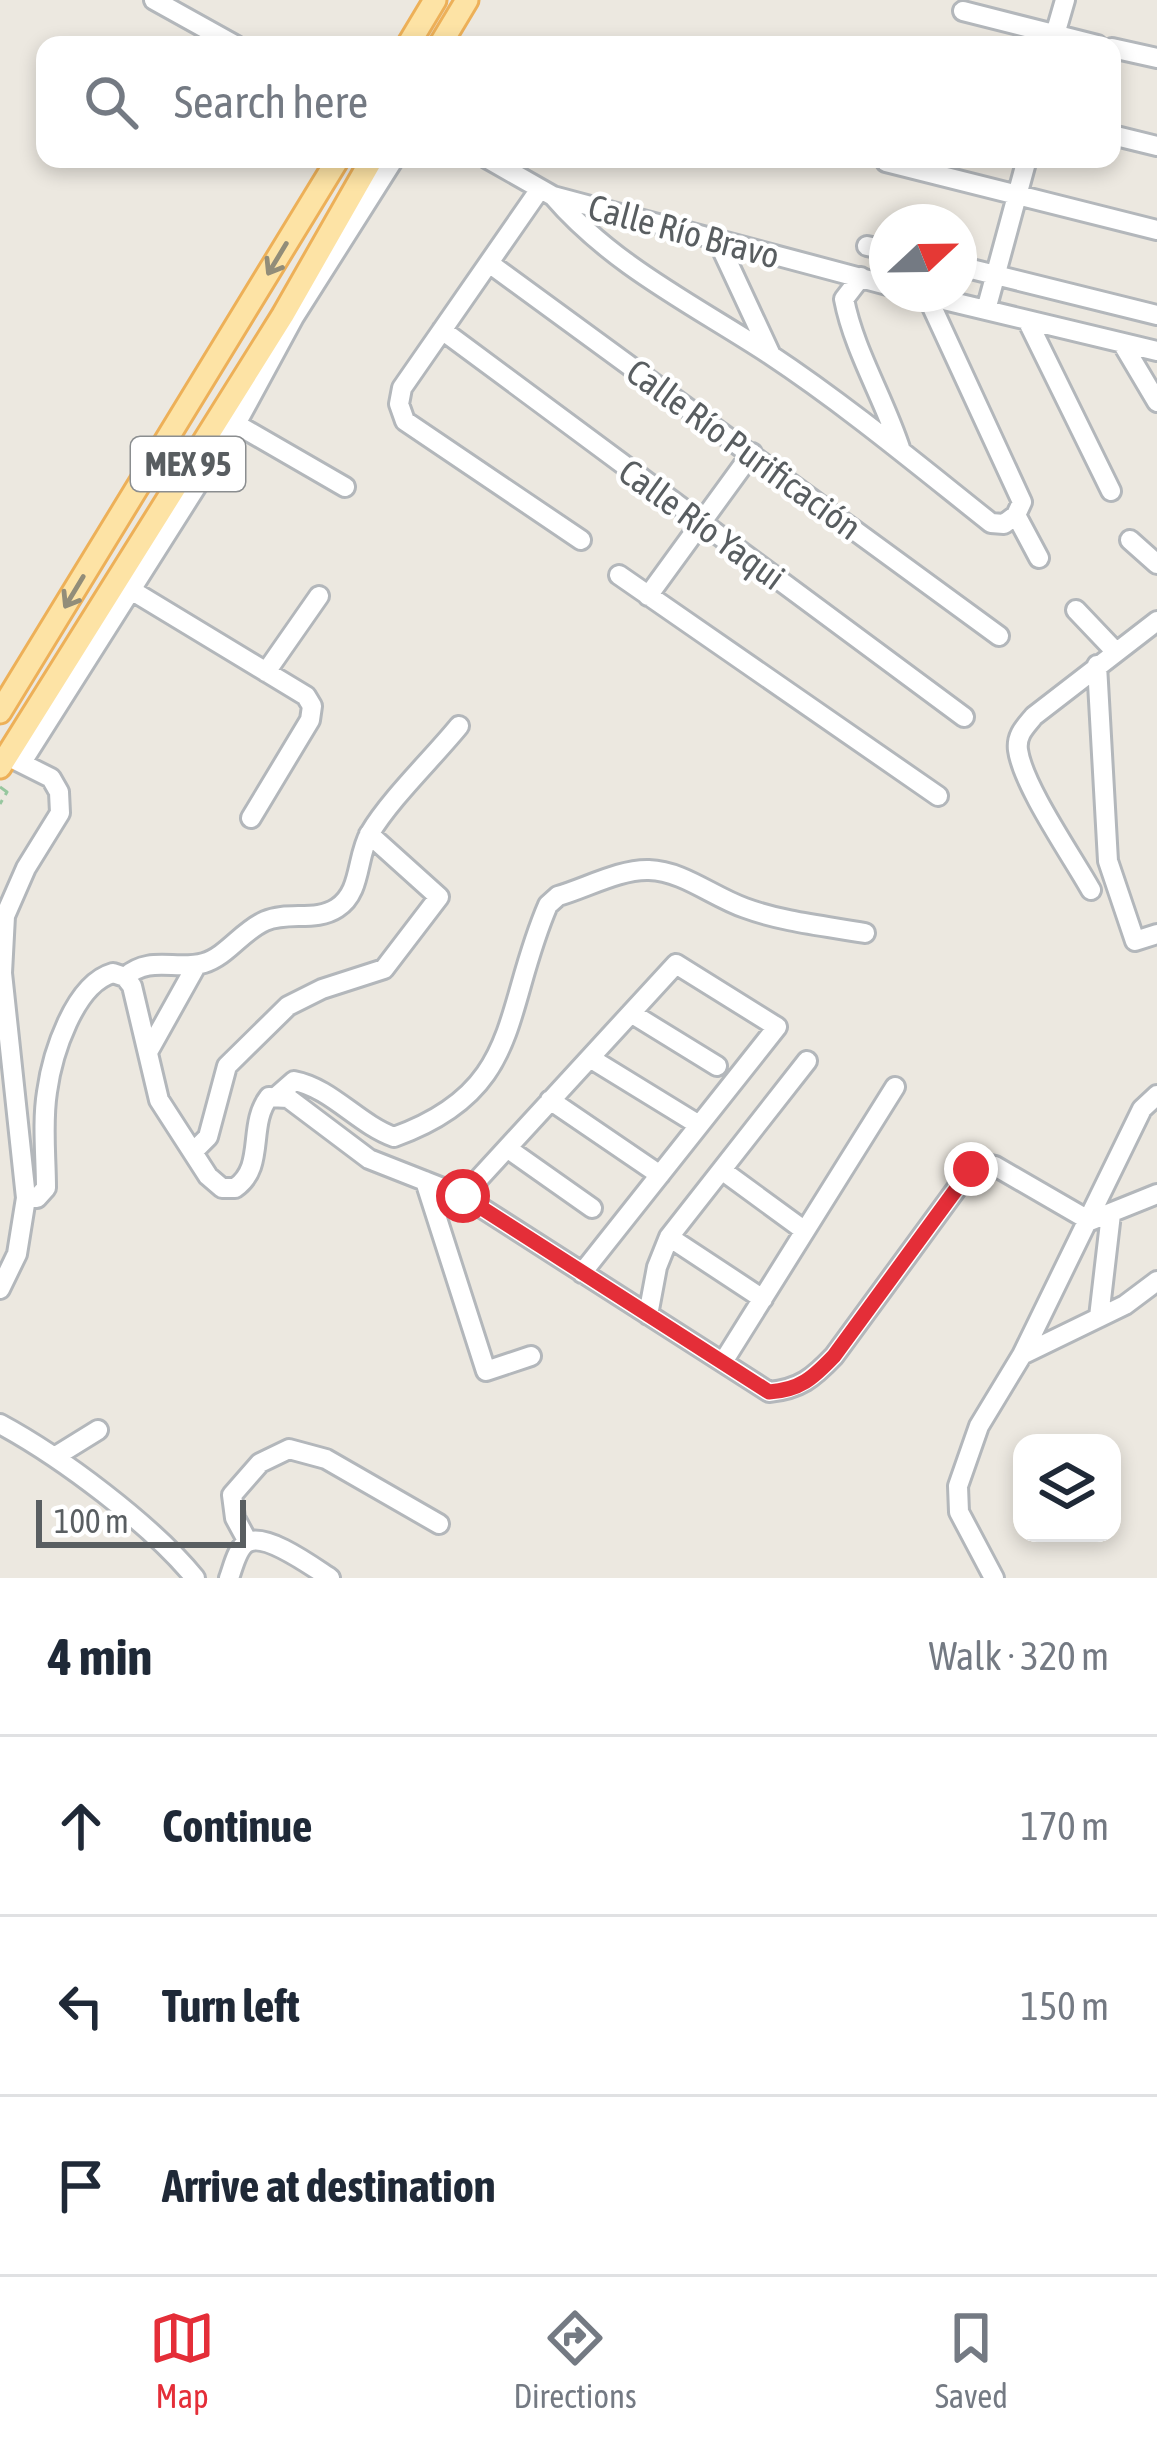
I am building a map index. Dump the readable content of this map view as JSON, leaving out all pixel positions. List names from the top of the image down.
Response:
{
  "streets": {
    "main road": ["MEX 95"],
    "street": ["Calle Río Bravo", "Calle Río Purificación", "Calle Río Yaqui"]
  },
  "scale_bar": "100 m",
  "north": "right",
  "page": {
    "search": "Search here",
    "scale": "100 m",
    "heading": ["4 min", "Walk · 320 m"],
    "list": [
      ["Continue", "170 m"],
      ["Turn left", "150 m"],
      "Arrive at destination"
    ],
    "nav": ["Map", "Directions", "Saved"]
  }
}
